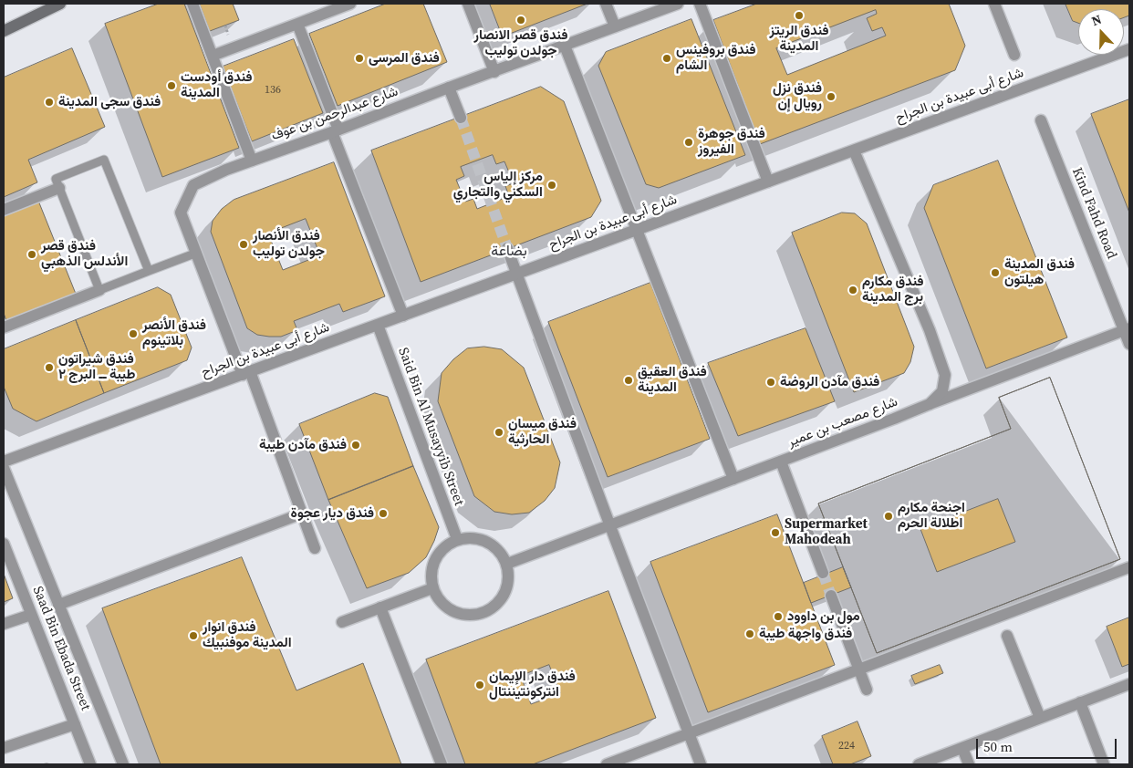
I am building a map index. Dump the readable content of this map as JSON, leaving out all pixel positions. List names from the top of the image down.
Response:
{
  "streets": {
    "street": [
      "شارع أبى عبيدة بن الجراح",
      "شارع عبدالرحمن بن عوف",
      "Kind Fahd Road",
      "شارع مصعب بن عمير",
      "Said Bin Al Musayyib Street",
      "Saad Bin Ebada Street"
    ]
  },
  "crossings": [
    ["شارع أبى عبيدة بن الجراح", "شارع عبدالرحمن بن عوف"],
    ["شارع أبى عبيدة بن الجراح", "شارع مصعب بن عمير"],
    ["شارع أبى عبيدة بن الجراح", "Said Bin Al Musayyib Street"],
    ["شارع مصعب بن عمير", "Said Bin Al Musayyib Street"]
  ],
  "districts": ["بضاعة"],
  "places": [
    "فندق الريتز المدينة",
    "فندق قصر الانصار جولدن توليب",
    "فندق المرسى",
    "فندق بروفينس الشام",
    "فندق أودست المدينة",
    "فندق نزل رويال إن",
    "فندق سجى المدينة",
    "فندق جوهرة الفيروز",
    "مركز إلياس السكني والتجاري",
    "فندق الأنصار جولدن توليب",
    "فندق قصر الأندلس الذهبي",
    "فندق المدينة هيلتون",
    "فندق مكارم برج المدينة",
    "فندق الأنصر بلاتينوم",
    "فندق شيراتون طيبة ــ البرج ٢",
    "فندق العقيق المدينة",
    "فندق مآدن الروضة",
    "فندق ميسان الحارثية",
    "فندق مآدن طيبة",
    "فندق ديار عجوة",
    "اجنحة مكارم اطلالة الحرم",
    "Supermarket Mahodeah",
    "مول بن داوود",
    "فندق واجهة طيبة",
    "فندق انوار المدينة موفنبيك",
    "فندق دار الإيمان انتركونتيننتال"
  ],
  "house_numbers": ["136", "224"],
  "scale_bar": "50 m",
  "north": "top"
}
